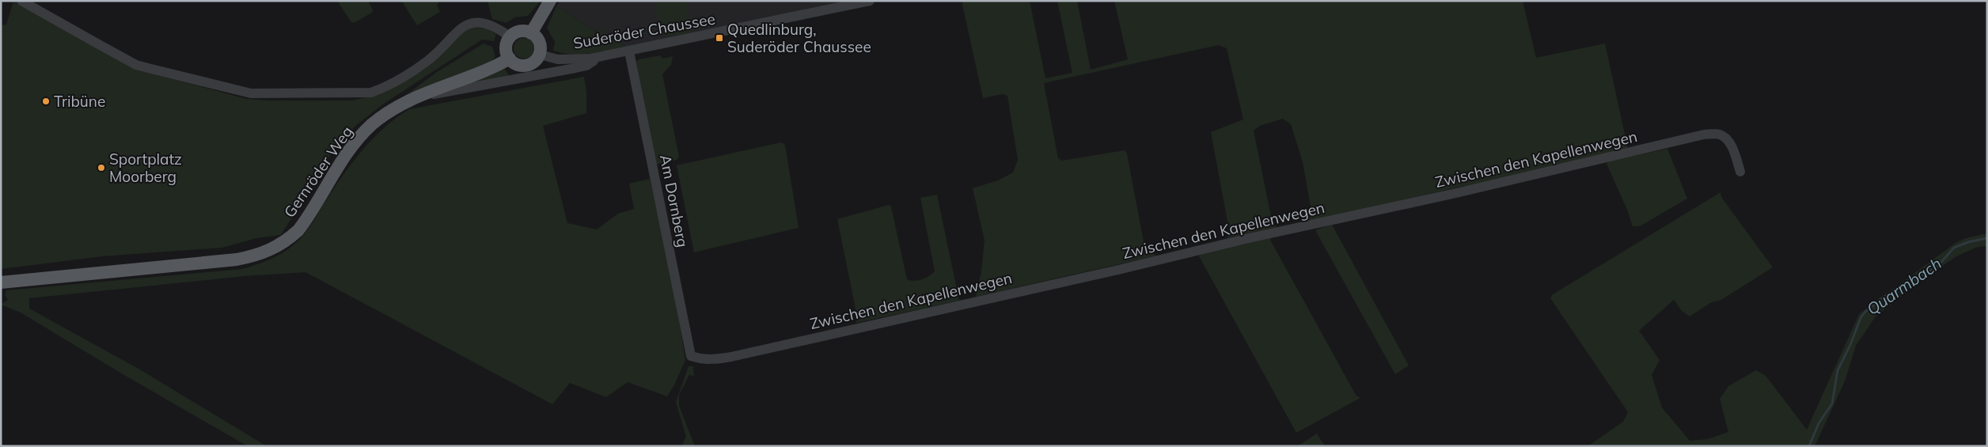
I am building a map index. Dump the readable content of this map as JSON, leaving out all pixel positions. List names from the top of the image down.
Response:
{
  "streets": {
    "main road": ["Gernröder Weg"],
    "street": ["Suderöder Chaussee", "Zwischen den Kapellenwegen", "Am Dornberg"]
  },
  "crossings": [
    ["Suderöder Chaussee", "Gernröder Weg"],
    ["Suderöder Chaussee", "Am Dornberg"],
    ["Zwischen den Kapellenwegen", "Am Dornberg"]
  ],
  "water": ["Quarmbach"],
  "places": {
    "transit": ["Quedlinburg, Suderöder Chaussee"],
    "other": ["Tribüne", "Sportplatz Moorberg"]
  }
}
